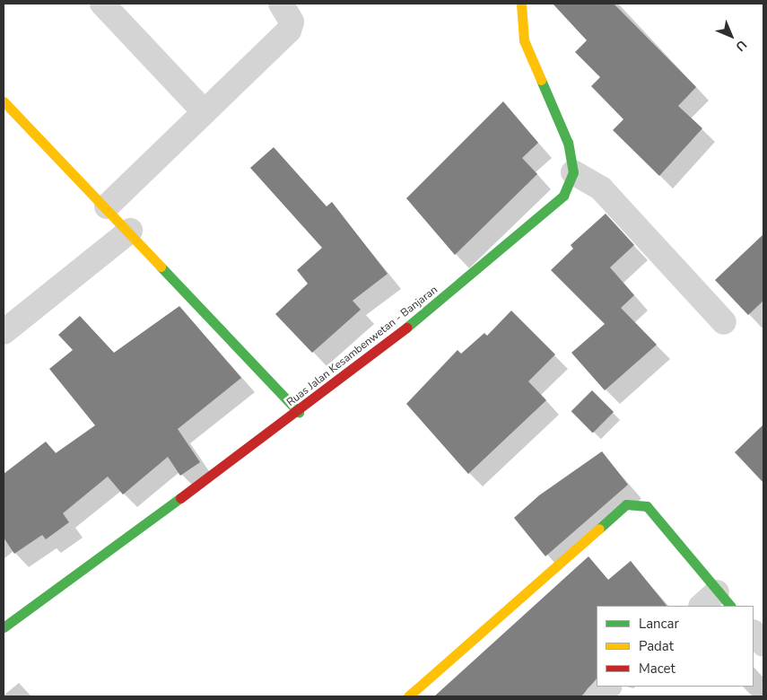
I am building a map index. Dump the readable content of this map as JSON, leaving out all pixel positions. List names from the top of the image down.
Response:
{
  "streets": {
    "main road": ["Ruas Jalan Kesambenwetan - Banjaran"]
  },
  "legend": ["Lancar", "Padat", "Macet"],
  "north": "bottom right"
}
